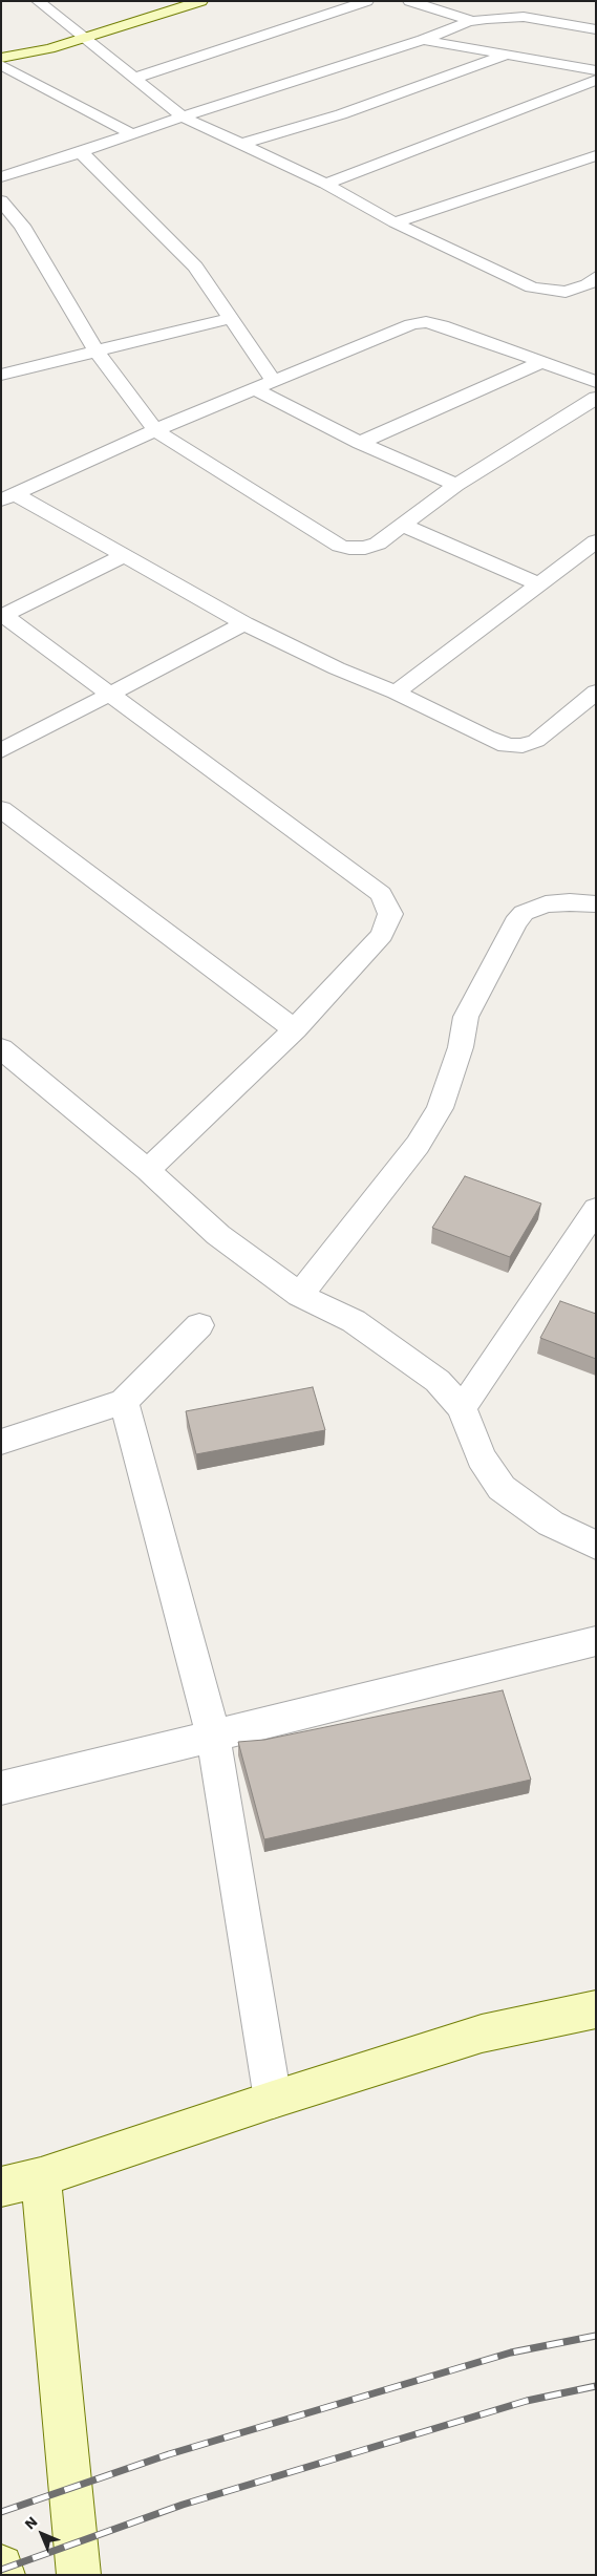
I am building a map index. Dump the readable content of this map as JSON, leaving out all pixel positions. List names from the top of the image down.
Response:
{
  "north": "top left"
}
